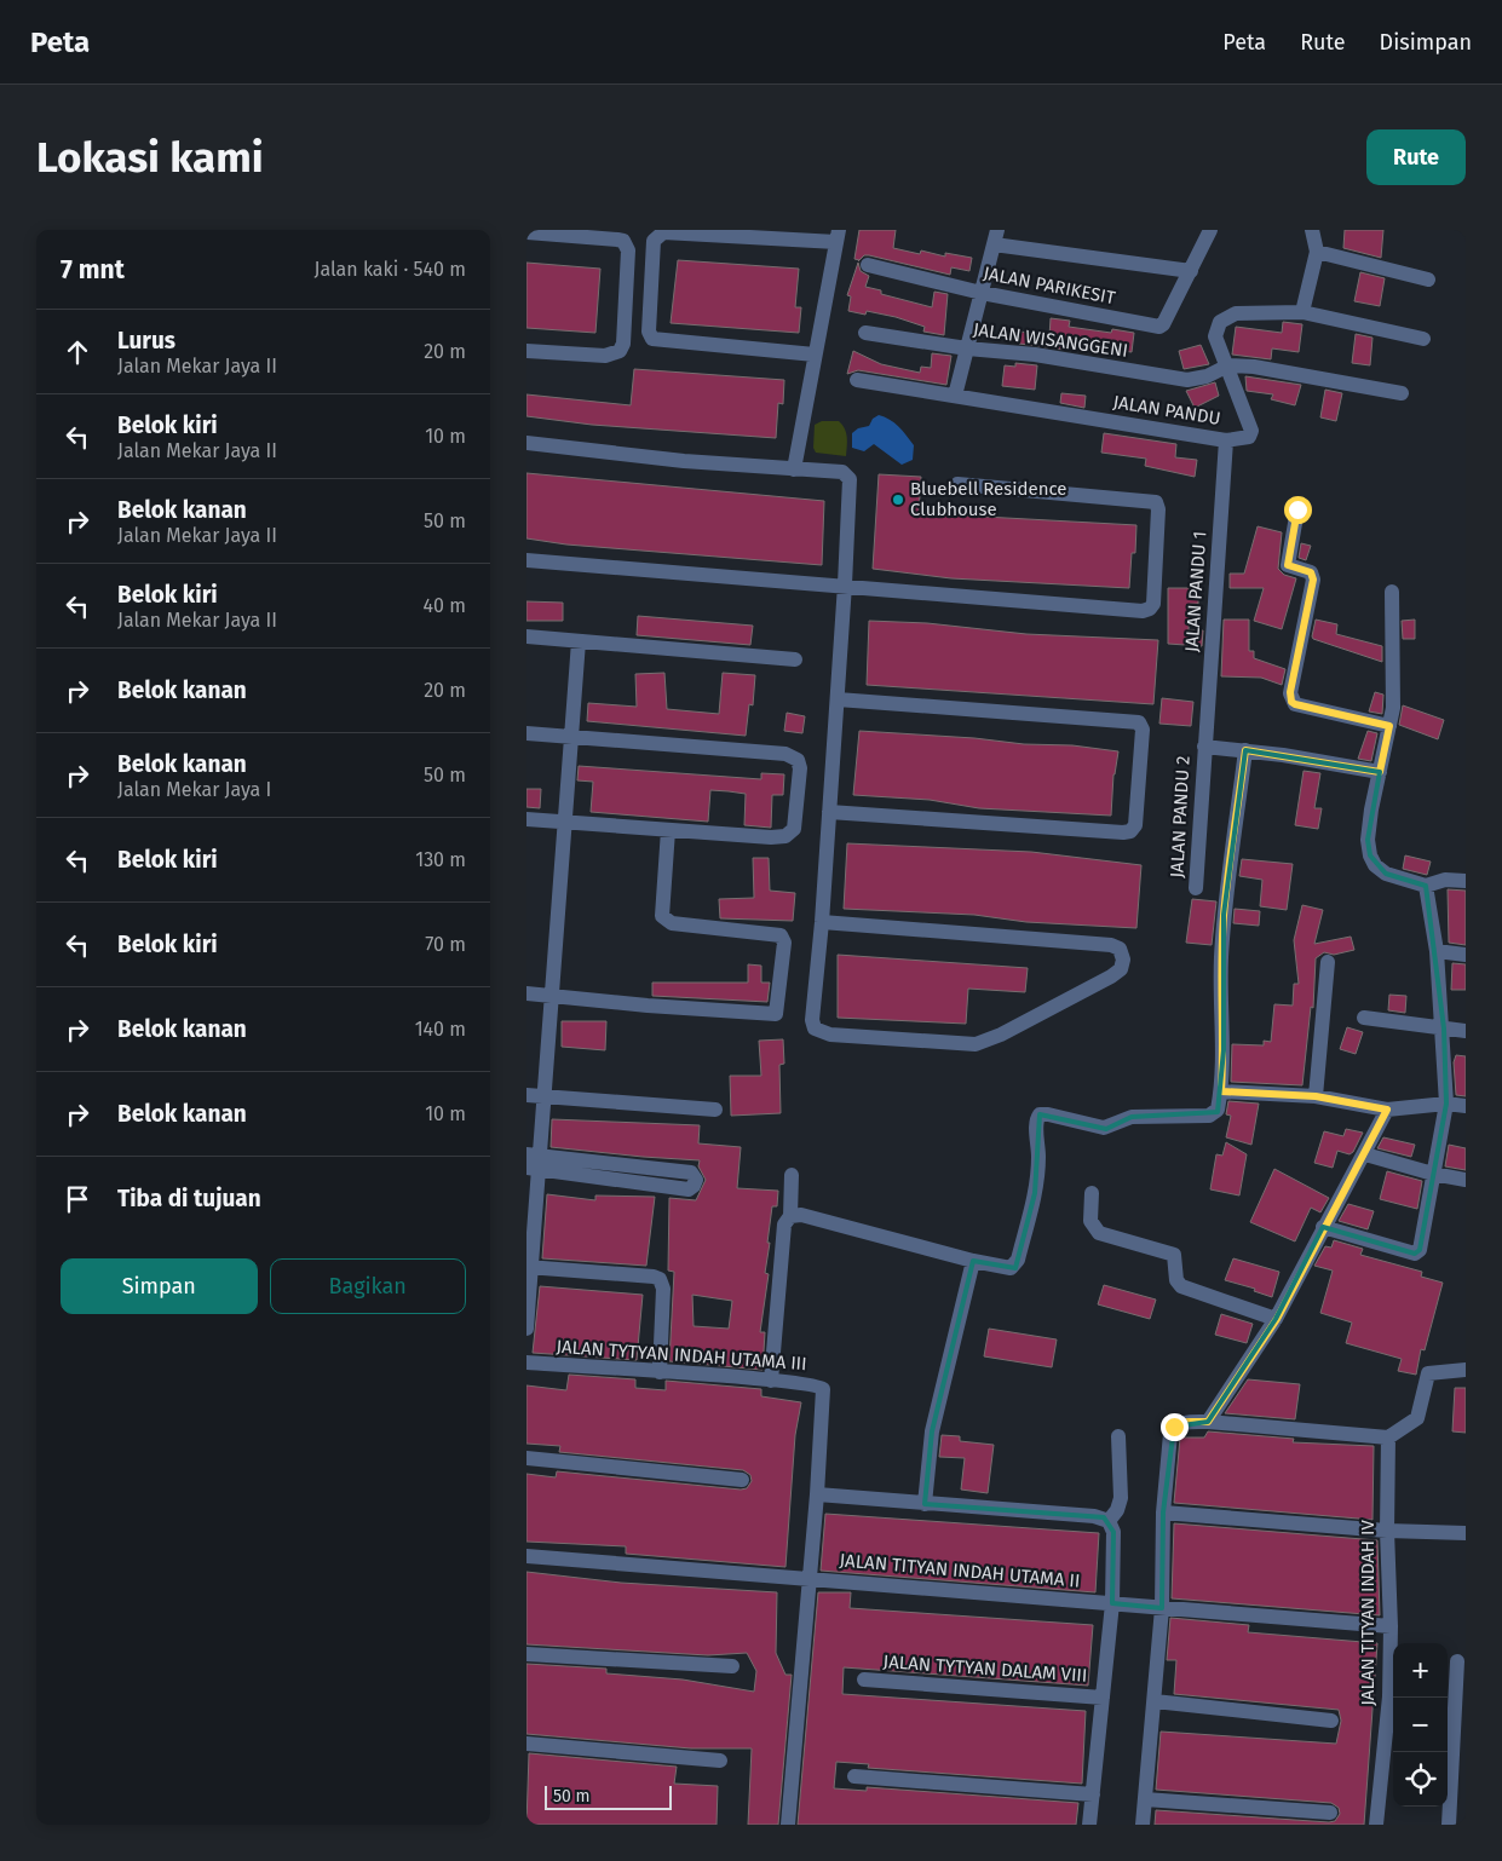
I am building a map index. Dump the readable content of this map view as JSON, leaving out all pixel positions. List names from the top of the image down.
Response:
{
  "streets": {
    "street": [
      "JALAN PARIKESIT",
      "JALAN WISANGGENI",
      "JALAN PANDU",
      "JALAN PANDU 1",
      "JALAN PANDU 2",
      "JALAN TYTYAN INDAH UTAMA III",
      "JALAN TITYAN INDAH UTAMA II",
      "JALAN TITYAN INDAH IV",
      "JALAN TYTYAN DALAM VIII"
    ]
  },
  "crossings": [
    ["JALAN WISANGGENI", "JALAN PANDU"],
    ["JALAN PANDU", "JALAN PANDU 1"],
    ["JALAN PANDU 1", "JALAN PANDU 2"],
    ["JALAN TYTYAN INDAH UTAMA III", "JALAN TITYAN INDAH UTAMA II"],
    ["JALAN TITYAN INDAH UTAMA II", "JALAN TITYAN INDAH IV"]
  ],
  "places": ["Bluebell Residence Clubhouse"],
  "scale_bar": "50 m",
  "page": {
    "header": "Peta",
    "nav": ["Peta", "Rute", "Disimpan"],
    "buttons": [
      "Rute",
      ["Simpan", "Bagikan"]
    ],
    "title": "Lokasi kami",
    "heading": ["7 mnt", "Jalan kaki · 540 m"],
    "list": [
      ["Lurus", "Jalan Mekar Jaya II", "20 m"],
      ["Belok kiri", "Jalan Mekar Jaya II", "10 m"],
      ["Belok kanan", "Jalan Mekar Jaya II", "50 m"],
      ["Belok kiri", "Jalan Mekar Jaya II", "40 m"],
      ["Belok kanan", "20 m"],
      ["Belok kanan", "Jalan Mekar Jaya I", "50 m"],
      ["Belok kiri", "130 m"],
      ["Belok kiri", "70 m"],
      ["Belok kanan", "140 m"],
      ["Belok kanan", "10 m"],
      "Tiba di tujuan"
    ],
    "map_buttons": ["+", "−"],
    "scale": "50 m"
  }
}
